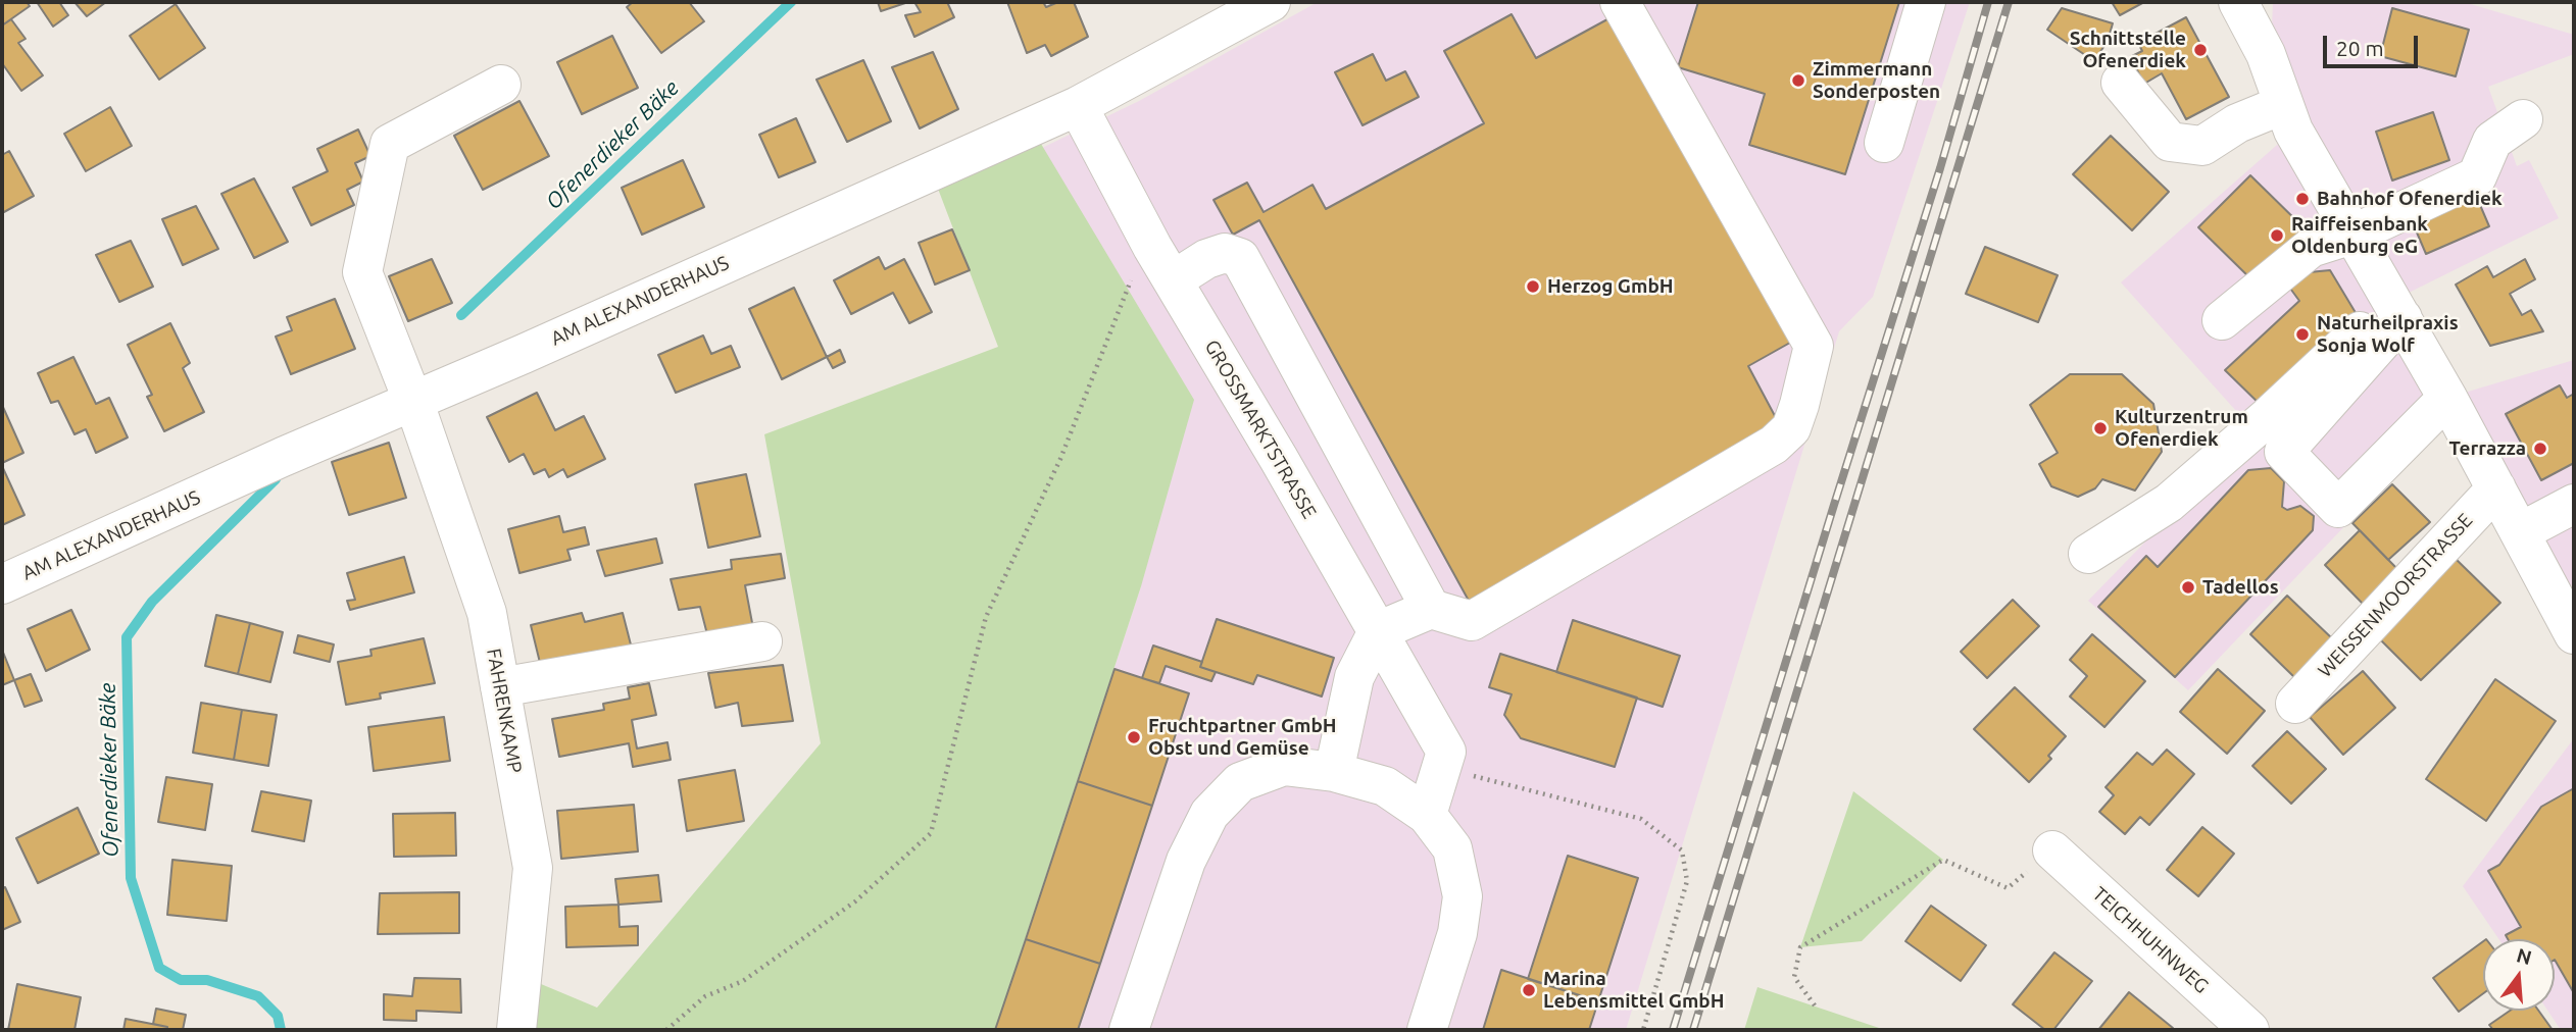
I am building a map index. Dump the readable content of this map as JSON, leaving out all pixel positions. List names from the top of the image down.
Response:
{
  "streets": {
    "street": [
      "AM ALEXANDERHAUS",
      "GROSSMARKTSTRASSE",
      "WEISSENMOORSTRASSE",
      "FAHRENKAMP",
      "TEICHHUHNWEG"
    ]
  },
  "crossings": [
    ["AM ALEXANDERHAUS", "GROSSMARKTSTRASSE"],
    ["AM ALEXANDERHAUS", "FAHRENKAMP"]
  ],
  "water": ["Ofenerdieker Bäke"],
  "places": [
    "Schnittstelle Ofenerdiek",
    "Zimmermann Sonderposten",
    "Bahnhof Ofenerdiek",
    "Raiffeisenbank Oldenburg eG",
    "Herzog GmbH",
    "Naturheilpraxis Sonja Wolf",
    "Kulturzentrum Ofenerdiek",
    "Terrazza",
    "Tadellos",
    "Fruchtpartner GmbH Obst und Gemüse",
    "Marina Lebensmittel GmbH"
  ],
  "scale_bar": "20 m",
  "north": "top"
}
